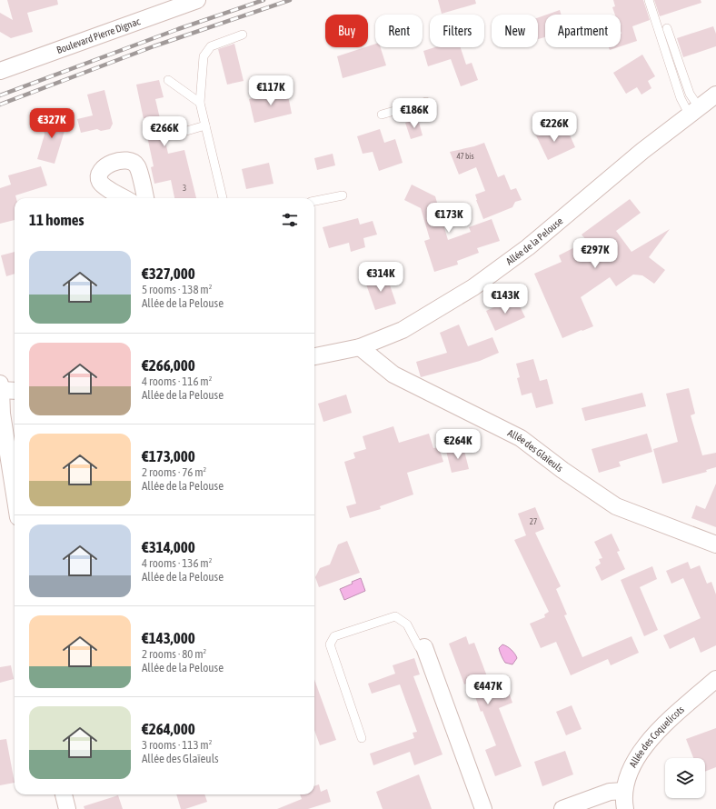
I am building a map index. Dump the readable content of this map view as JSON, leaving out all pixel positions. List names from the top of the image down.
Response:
{
  "streets": {
    "street": [
      "Boulevard Pierre Dignac",
      "Allée de la Pelouse",
      "Allée des Glaïeuls",
      "Allée des Coquelicots"
    ]
  },
  "crossings": [
    ["Allée de la Pelouse", "Allée des Glaïeuls"]
  ],
  "house_numbers": ["47 bis", "3", "27"],
  "page": {
    "chip": [
      "Buy",
      "Rent",
      "Filters",
      "New",
      "Apartment"
    ],
    "price": [
      "€117K",
      "€186K",
      "€327K",
      "€226K",
      "€266K",
      "€173K",
      "€297K",
      "€314K",
      "€143K",
      "€264K",
      "€447K"
    ],
    "heading": "11 homes",
    "list": [
      {
        "name": "€327,000",
        "note": "5 rooms · 138 m² · Allée de la Pelouse"
      },
      {
        "name": "€266,000",
        "note": "4 rooms · 116 m² · Allée de la Pelouse"
      },
      {
        "name": "€173,000",
        "note": "2 rooms · 76 m² · Allée de la Pelouse"
      },
      {
        "name": "€314,000",
        "note": "4 rooms · 136 m² · Allée de la Pelouse"
      },
      {
        "name": "€143,000",
        "note": "2 rooms · 80 m² · Allée de la Pelouse"
      },
      {
        "name": "€264,000",
        "note": "3 rooms · 113 m² · Allée des Glaïeuls"
      }
    ]
  }
}
